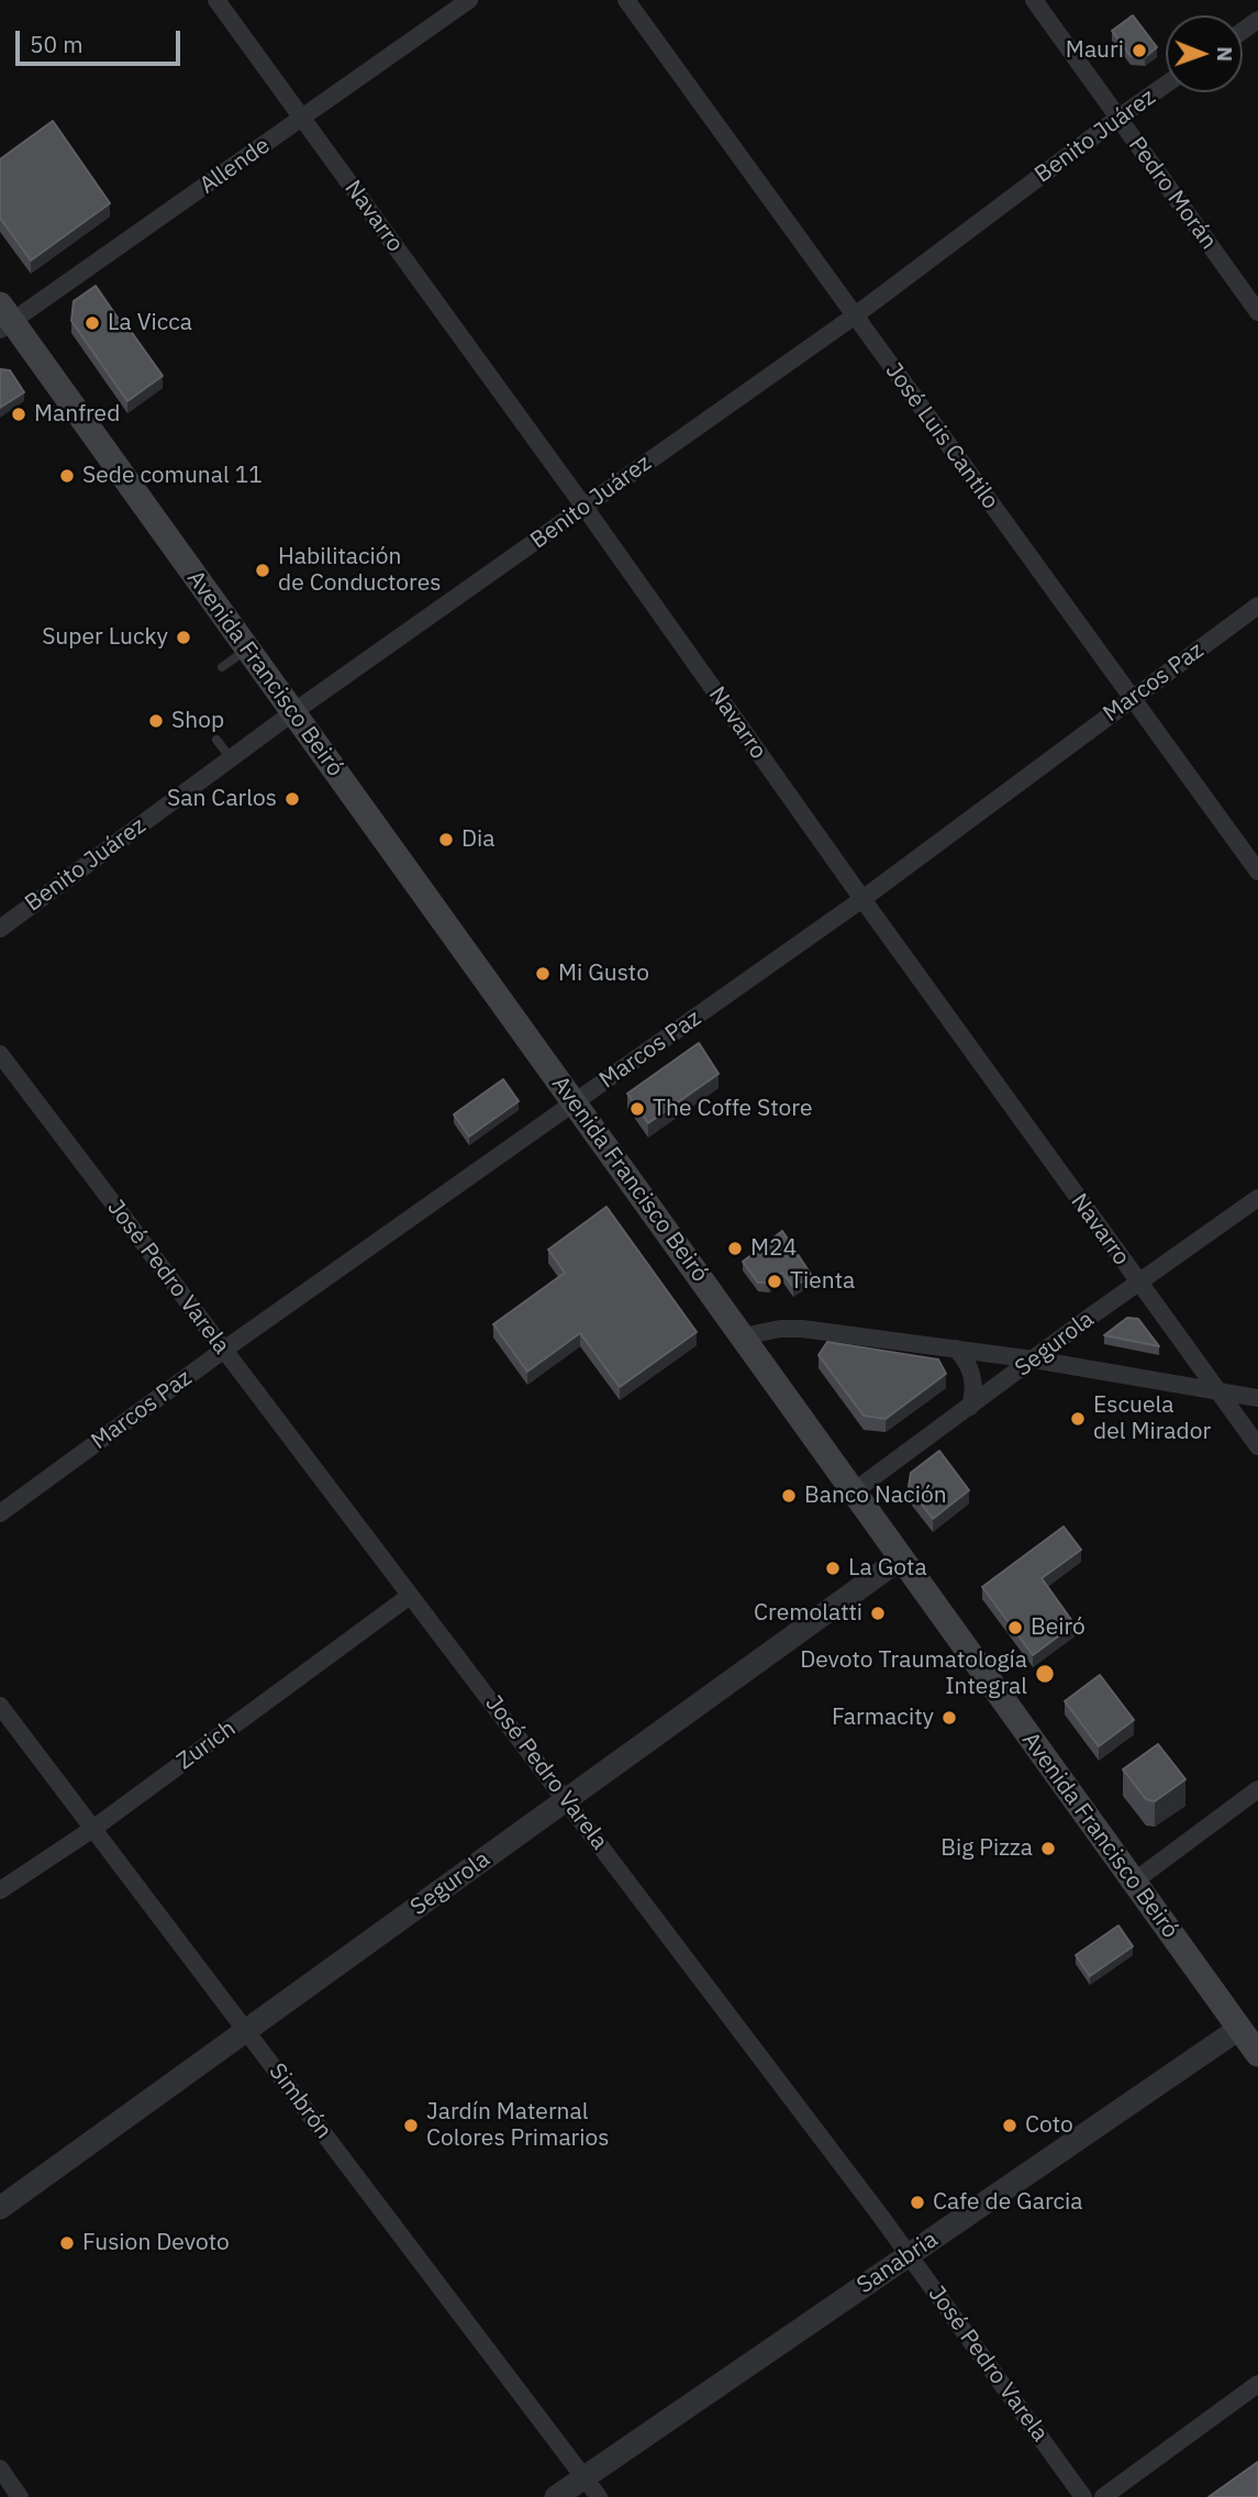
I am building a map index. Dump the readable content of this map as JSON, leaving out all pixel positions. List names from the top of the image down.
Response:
{
  "streets": {
    "main road": ["Avenida Francisco Beiró"],
    "street": [
      "Benito Juárez",
      "Allende",
      "Pedro Morán",
      "Navarro",
      "José Luis Cantilo",
      "Marcos Paz",
      "José Pedro Varela",
      "Segurola",
      "Zurich",
      "Simbrón",
      "Sanabria"
    ]
  },
  "crossings": [
    ["Benito Juárez", "Pedro Morán"],
    ["Benito Juárez", "Navarro"],
    ["Benito Juárez", "José Luis Cantilo"],
    ["Benito Juárez", "Avenida Francisco Beiró"],
    ["Allende", "Navarro"],
    ["Allende", "Avenida Francisco Beiró"],
    ["Navarro", "Marcos Paz"],
    ["Navarro", "Segurola"],
    ["José Luis Cantilo", "Marcos Paz"],
    ["Avenida Francisco Beiró", "Marcos Paz"],
    ["Avenida Francisco Beiró", "Segurola"],
    ["Avenida Francisco Beiró", "Sanabria"],
    ["Marcos Paz", "José Pedro Varela"],
    ["José Pedro Varela", "Segurola"],
    ["José Pedro Varela", "Zurich"],
    ["José Pedro Varela", "Sanabria"],
    ["Segurola", "Simbrón"],
    ["Zurich", "Simbrón"],
    ["Simbrón", "Sanabria"]
  ],
  "places": [
    "Mauri",
    "La Vicca",
    "Manfred",
    "Sede comunal 11",
    "Habilitación de Conductores",
    "Super Lucky",
    "Shop",
    "San Carlos",
    "Dia",
    "Mi Gusto",
    "The Coffe Store",
    "M24",
    "Tienta",
    "Escuela del Mirador",
    "Banco Nación",
    "La Gota",
    "Cremolatti",
    "Beiró",
    "Devoto Traumatología Integral",
    "Farmacity",
    "Big Pizza",
    "Jardín Maternal Colores Primarios",
    "Coto",
    "Cafe de Garcia",
    "Fusion Devoto"
  ],
  "scale_bar": "50 m",
  "north": "right"
}
